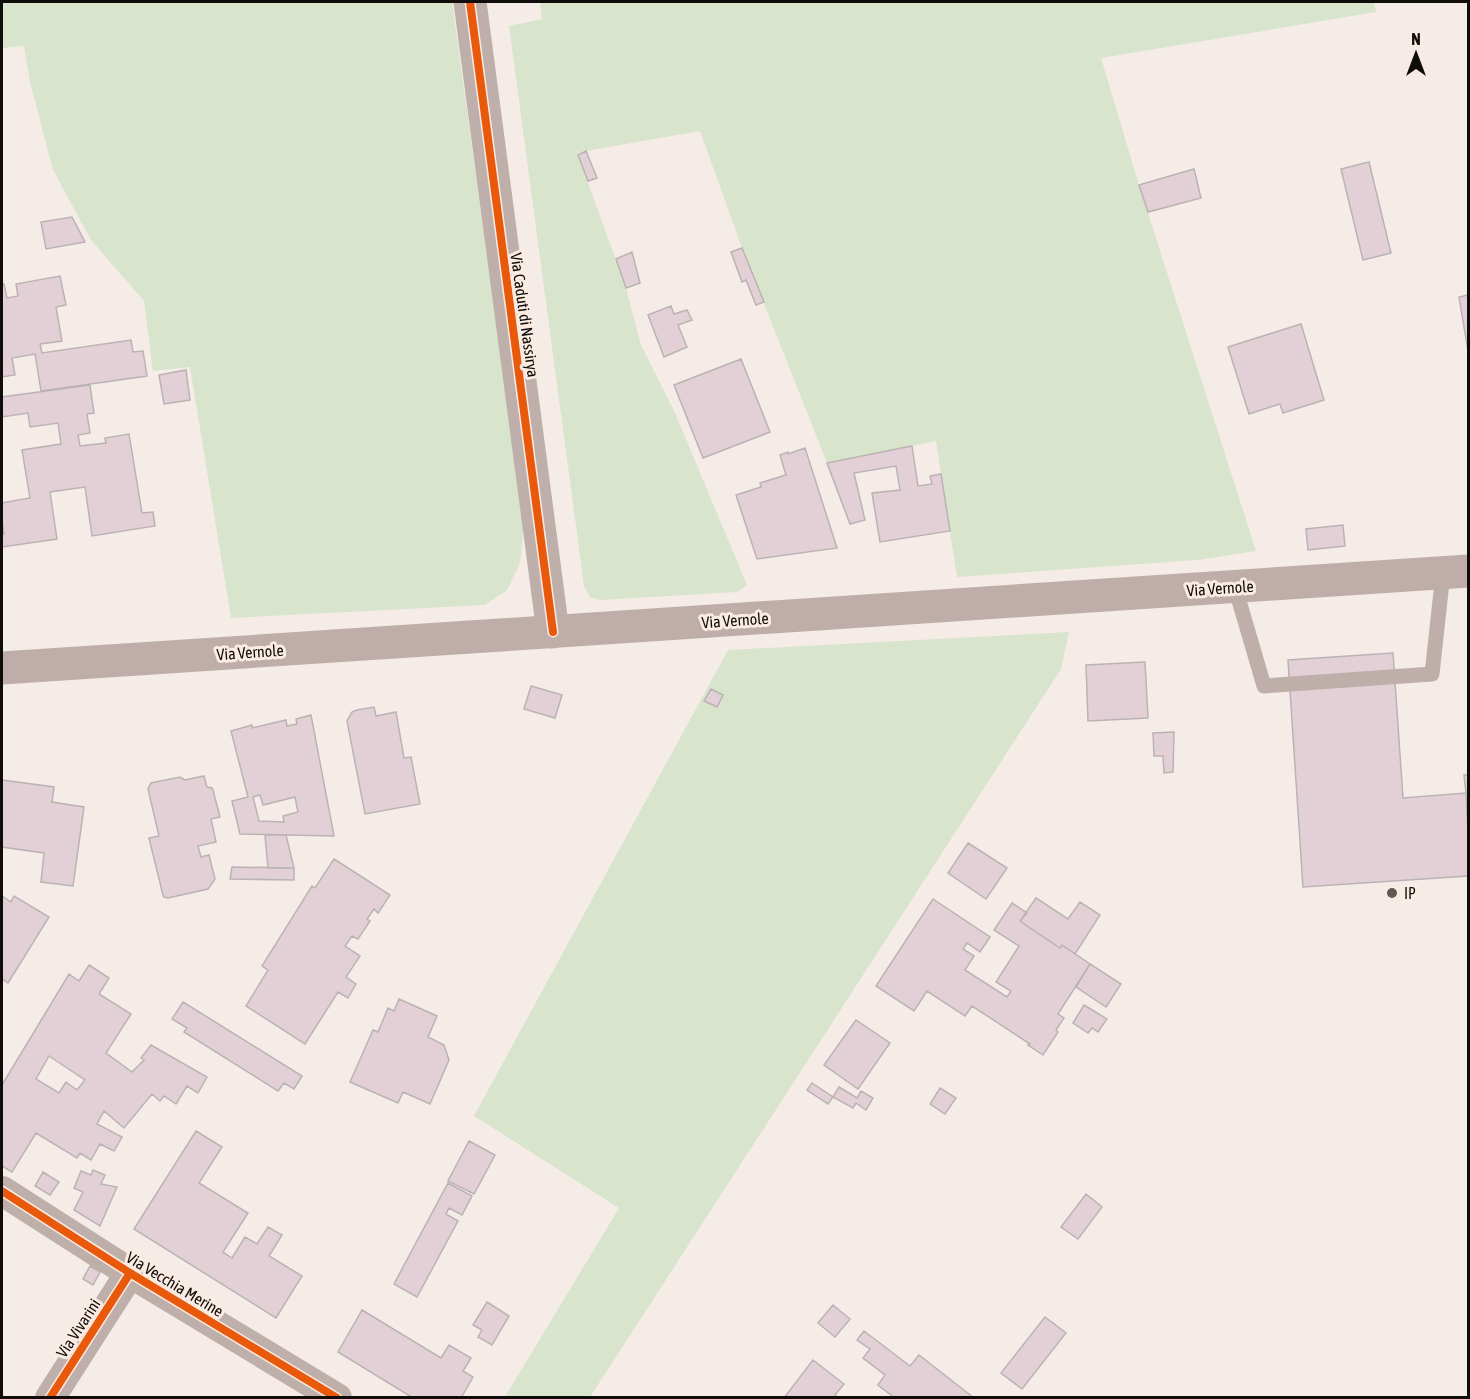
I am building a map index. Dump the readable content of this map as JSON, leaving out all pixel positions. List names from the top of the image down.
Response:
{
  "streets": {
    "main road": ["Via Vernole"],
    "street": ["Via Caduti di Nassirya", "Via Vecchia Merine", "Via Vivarini"]
  },
  "crossings": [
    ["Via Caduti di Nassirya", "Via Vernole"],
    ["Via Vecchia Merine", "Via Vivarini"]
  ],
  "places": ["IP"],
  "north": "top"
}
